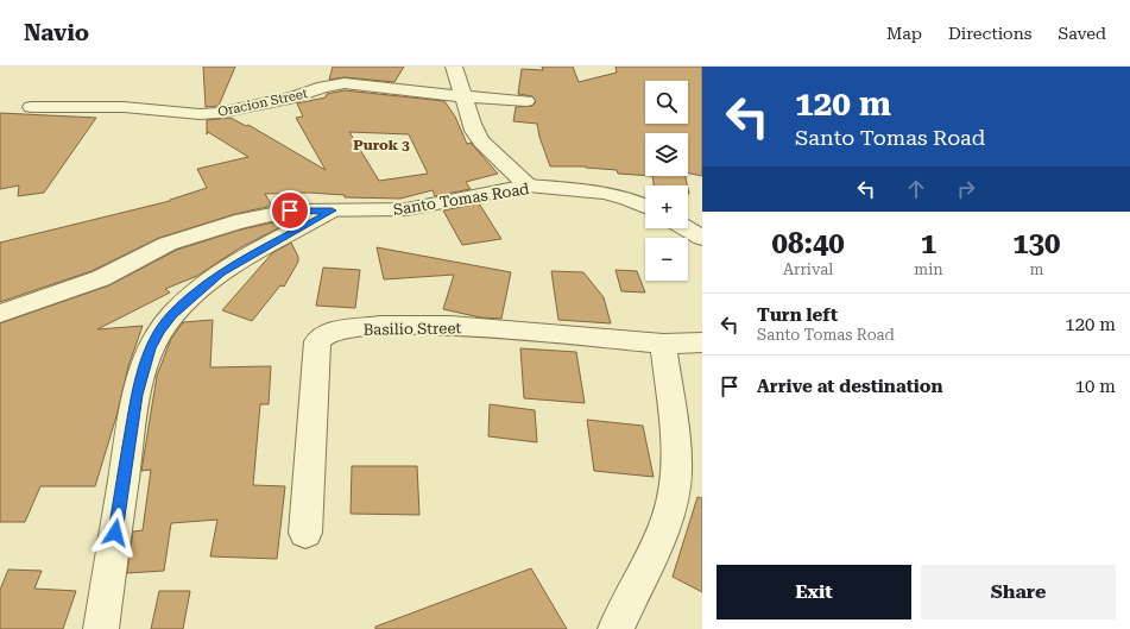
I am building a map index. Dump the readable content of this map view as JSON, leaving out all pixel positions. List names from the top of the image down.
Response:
{
  "streets": {
    "street": ["Oracion Street", "Santo Tomas Road", "Basilio Street"]
  },
  "districts": ["Purok 3"],
  "page": {
    "header": "Navio",
    "nav": ["Map", "Directions", "Saved"],
    "turn": ["120 m", "Santo Tomas Road"],
    "map_buttons": ["+", "−"],
    "eta": [
      "08:40",
      "Arrival",
      "1",
      "min",
      "130",
      "m"
    ],
    "list": [
      {
        "name": "Turn left",
        "note": "Santo Tomas Road",
        "value": "120 m"
      },
      {
        "name": "Arrive at destination",
        "value": "10 m"
      }
    ],
    "buttons": ["Exit", "Share"]
  }
}
